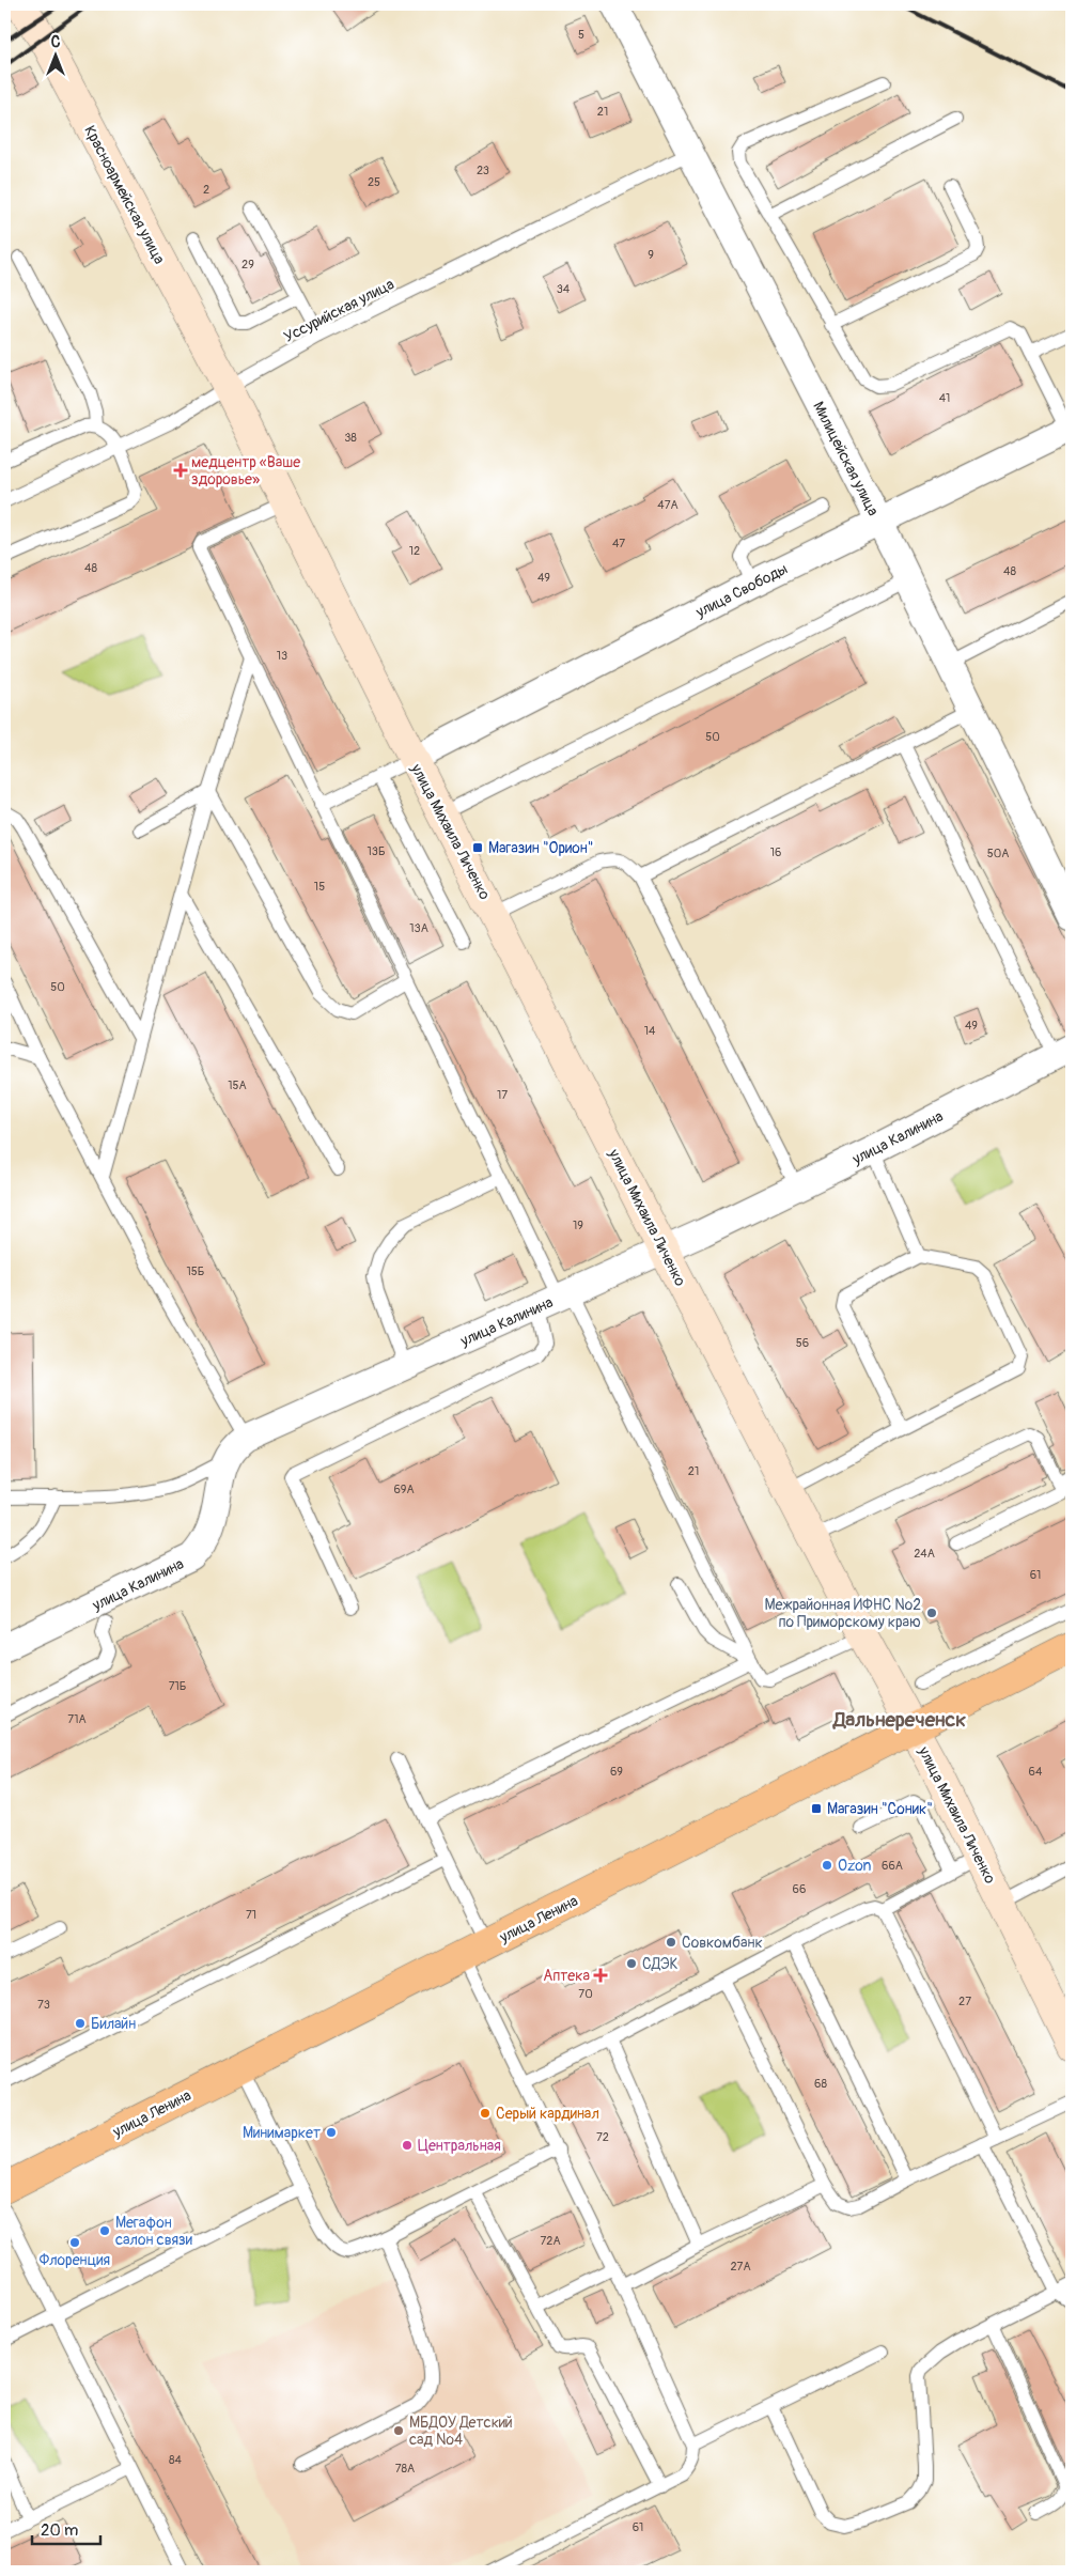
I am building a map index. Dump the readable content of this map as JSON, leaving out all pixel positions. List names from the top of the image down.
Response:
{
  "streets": {
    "main road": ["Красноармейская улица", "улица Михаила Личенко", "улица Ленина"],
    "street": ["Милицейская улица", "улица Свободы", "улица Калинина"],
    "lane": ["Уссурийская улица"]
  },
  "crossings": [
    ["Красноармейская улица", "Уссурийская улица"],
    ["Красноармейская улица", "улица Михаила Личенко"],
    ["Уссурийская улица", "Милицейская улица"],
    ["Уссурийская улица", "улица Михаила Личенко"],
    ["Милицейская улица", "улица Свободы"],
    ["улица Свободы", "улица Михаила Личенко"],
    ["улица Михаила Личенко", "улица Калинина"],
    ["улица Михаила Личенко", "улица Ленина"]
  ],
  "districts": ["Дальнереченск"],
  "places": {
    "health": ["медцентр «Ваше здоровье»", "Аптека"],
    "transit": ["Магазин \"Орион\"", "Магазин \"Соник\""],
    "other": [
      "Межрайонная ИФНС №2 по Приморскому краю",
      "Ozon",
      "Совкомбанк",
      "СДЭК",
      "Билайн",
      "Серый кардинал",
      "Минимаркет",
      "Центральная",
      "Мегафон салон связи",
      "Флоренция",
      "МБДОУ Детский сад №4"
    ]
  },
  "house_numbers": [
    "5",
    "21",
    "23",
    "25",
    "2",
    "9",
    "29",
    "34",
    "41",
    "38",
    "47А",
    "47",
    "12",
    "48",
    "48",
    "49",
    "13",
    "50",
    "13Б",
    "16",
    "50А",
    "15",
    "13А",
    "50",
    "49",
    "14",
    "15А",
    "17",
    "19",
    "15Б",
    "56",
    "21",
    "69А",
    "24А",
    "61",
    "71Б",
    "71А",
    "69",
    "64",
    "66А",
    "66",
    "71",
    "70",
    "27",
    "73",
    "68",
    "72",
    "72А",
    "27А",
    "84",
    "78А",
    "61"
  ],
  "scale_bar": "20 m",
  "north": "top"
}
